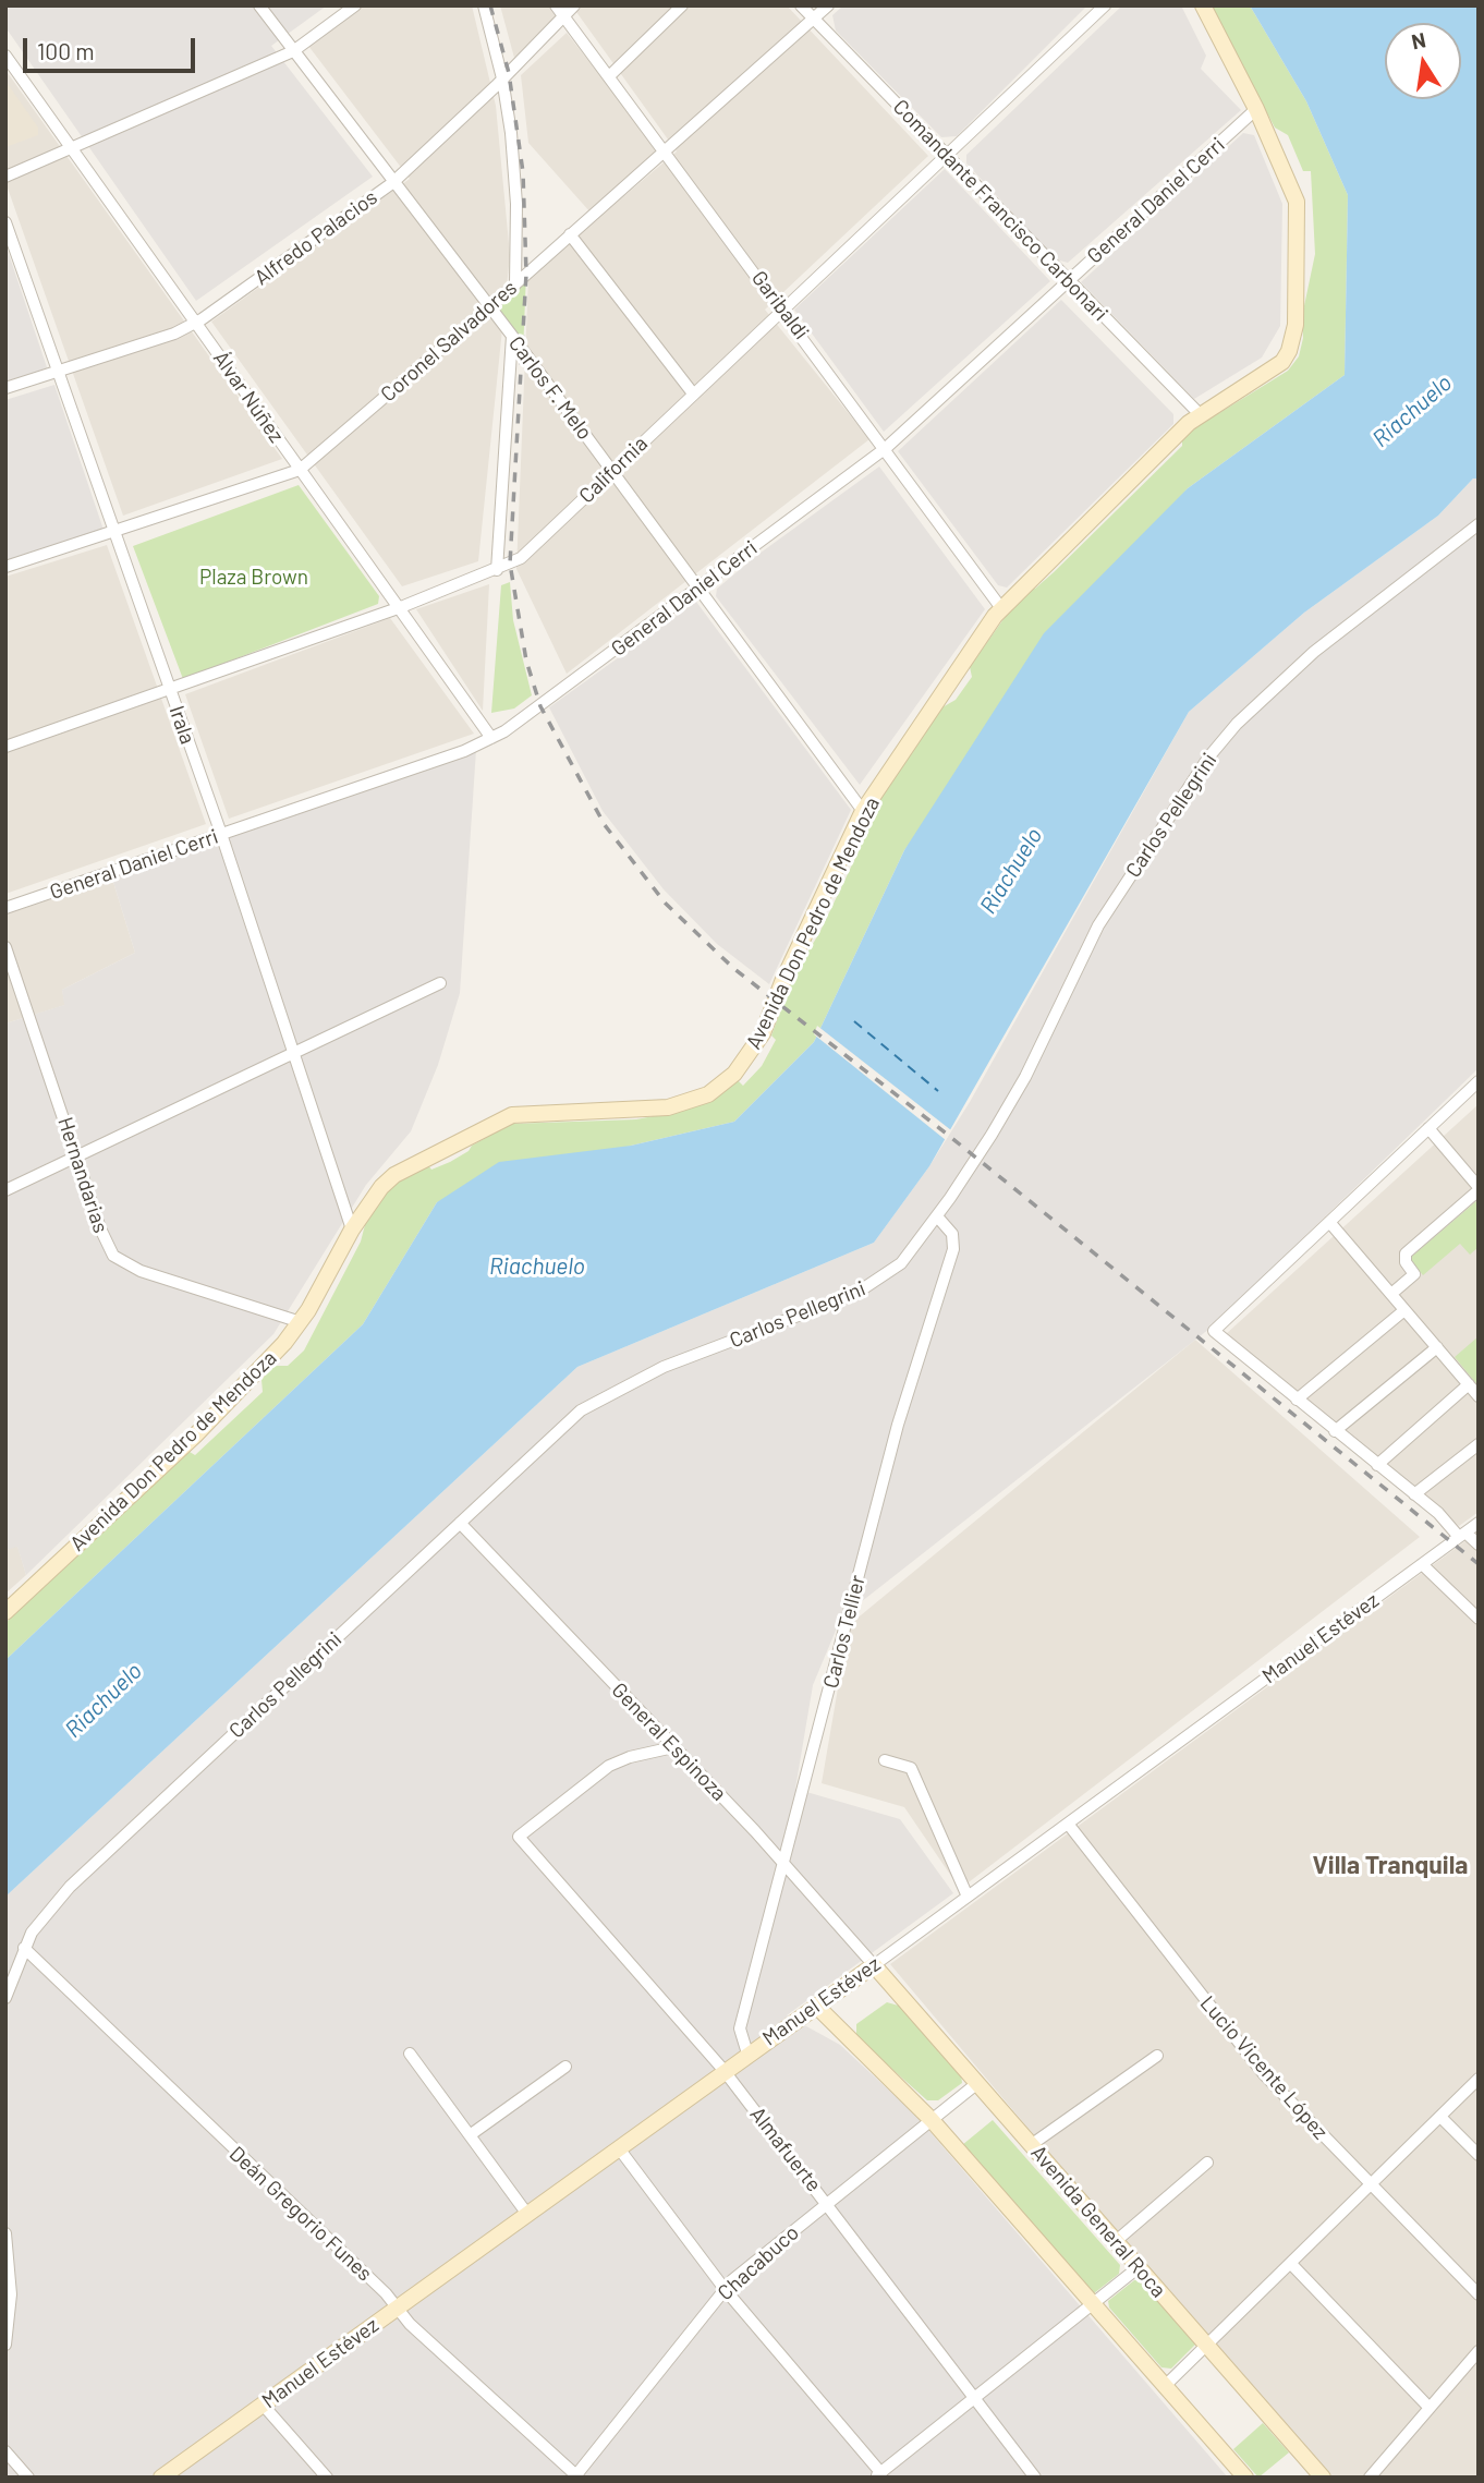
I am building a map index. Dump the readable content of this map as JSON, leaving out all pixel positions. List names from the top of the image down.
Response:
{
  "streets": {
    "main road": ["Avenida Don Pedro de Mendoza", "Manuel Estévez", "Avenida General Roca"],
    "street": [
      "General Daniel Cerri",
      "Comandante Francisco Carbonari",
      "Alfredo Palacios",
      "Garibaldi",
      "Coronel Salvadores",
      "Carlos F. Melo",
      "Álvar Núñez",
      "California",
      "Irala",
      "Carlos Pellegrini",
      "Hernandarias",
      "Carlos Tellier",
      "General Espinoza",
      "Lucio Vicente López",
      "Almafuerte",
      "Deán Gregorio Funes",
      "Chacabuco"
    ]
  },
  "crossings": [
    ["General Daniel Cerri", "Comandante Francisco Carbonari"],
    ["General Daniel Cerri", "Garibaldi"],
    ["General Daniel Cerri", "Carlos F. Melo"],
    ["General Daniel Cerri", "Álvar Núñez"],
    ["General Daniel Cerri", "Irala"],
    ["General Daniel Cerri", "Avenida Don Pedro de Mendoza"],
    ["Comandante Francisco Carbonari", "Coronel Salvadores"],
    ["Comandante Francisco Carbonari", "California"],
    ["Comandante Francisco Carbonari", "Avenida Don Pedro de Mendoza"],
    ["Alfredo Palacios", "Garibaldi"],
    ["Alfredo Palacios", "Carlos F. Melo"],
    ["Alfredo Palacios", "Álvar Núñez"],
    ["Alfredo Palacios", "Irala"],
    ["Garibaldi", "Coronel Salvadores"],
    ["Garibaldi", "California"],
    ["Garibaldi", "Avenida Don Pedro de Mendoza"],
    ["Coronel Salvadores", "Carlos F. Melo"],
    ["Coronel Salvadores", "Álvar Núñez"],
    ["Coronel Salvadores", "Irala"],
    ["Carlos F. Melo", "California"],
    ["Carlos F. Melo", "Avenida Don Pedro de Mendoza"],
    ["Álvar Núñez", "California"],
    ["California", "Irala"],
    ["Irala", "Avenida Don Pedro de Mendoza"],
    ["Carlos Pellegrini", "Carlos Tellier"],
    ["Carlos Pellegrini", "General Espinoza"],
    ["Carlos Pellegrini", "Deán Gregorio Funes"],
    ["Avenida Don Pedro de Mendoza", "Hernandarias"],
    ["Carlos Tellier", "Manuel Estévez"],
    ["Carlos Tellier", "General Espinoza"],
    ["Manuel Estévez", "General Espinoza"],
    ["Manuel Estévez", "Lucio Vicente López"],
    ["Manuel Estévez", "Almafuerte"],
    ["Manuel Estévez", "Deán Gregorio Funes"],
    ["Manuel Estévez", "Avenida General Roca"],
    ["General Espinoza", "Almafuerte"],
    ["General Espinoza", "Avenida General Roca"],
    ["Almafuerte", "Chacabuco"],
    ["Deán Gregorio Funes", "Chacabuco"],
    ["Avenida General Roca", "Chacabuco"]
  ],
  "districts": ["Villa Tranquila"],
  "water": ["Riachuelo"],
  "parks": ["Plaza Brown"],
  "scale_bar": "100 m",
  "north": "top"
}
